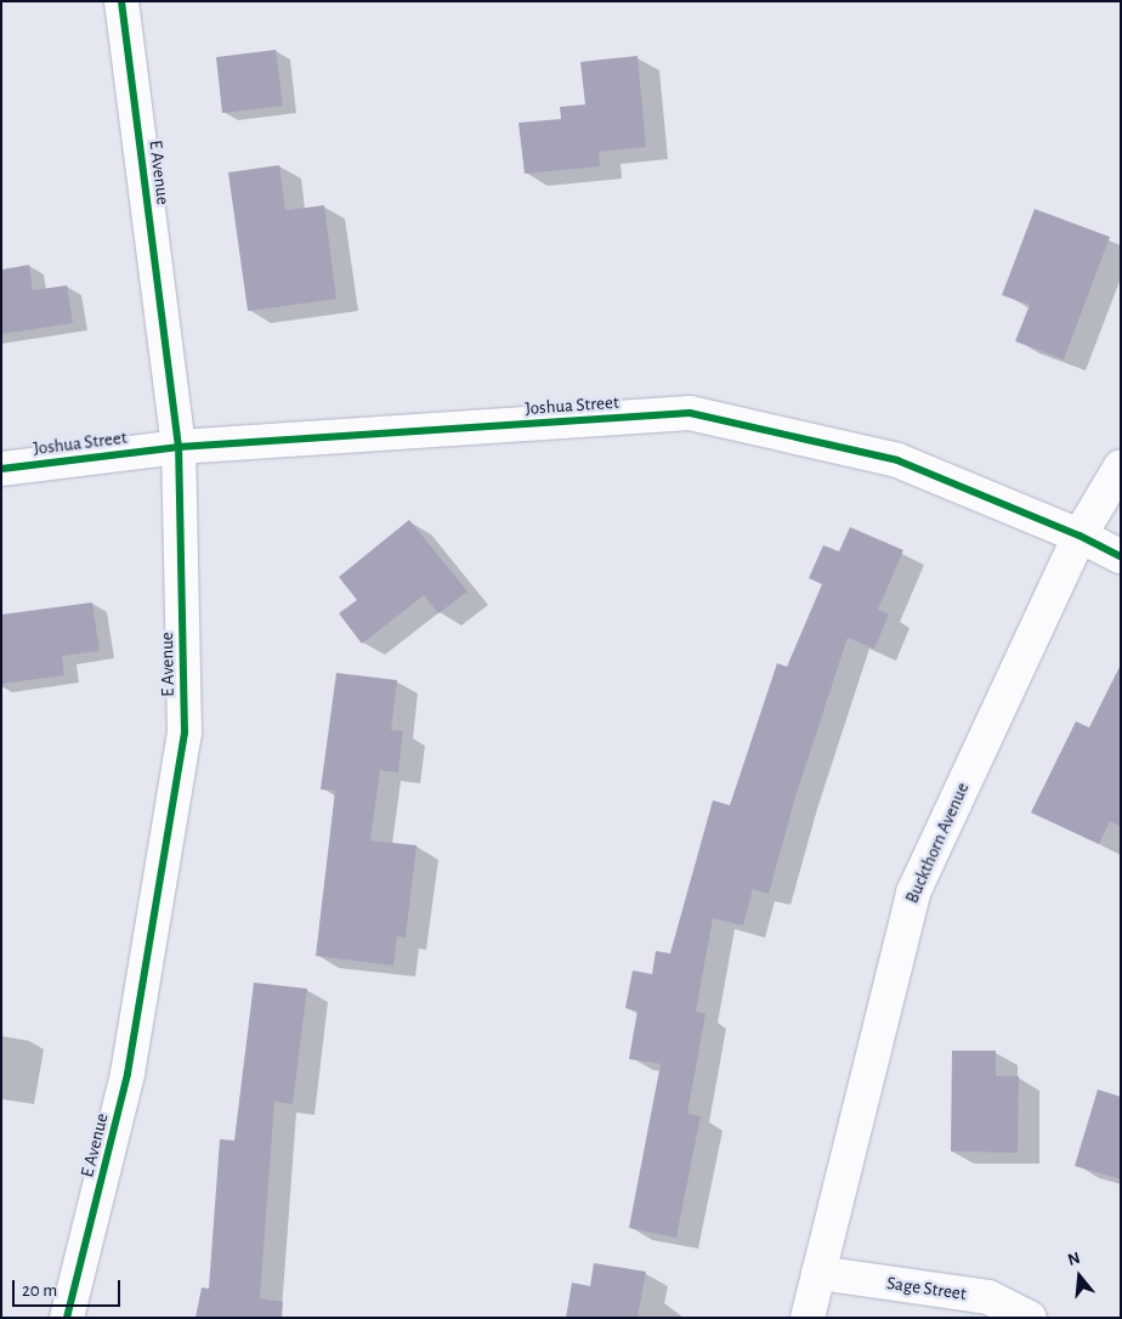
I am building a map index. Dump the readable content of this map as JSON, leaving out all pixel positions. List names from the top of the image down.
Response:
{
  "streets": {
    "street": [
      "E Avenue",
      "Joshua Street",
      "Buckthorn Avenue",
      "Sage Street"
    ]
  },
  "crossings": [
    ["E Avenue", "Joshua Street"],
    ["Joshua Street", "Buckthorn Avenue"],
    ["Buckthorn Avenue", "Sage Street"]
  ],
  "scale_bar": "20 m",
  "north": "top"
}
